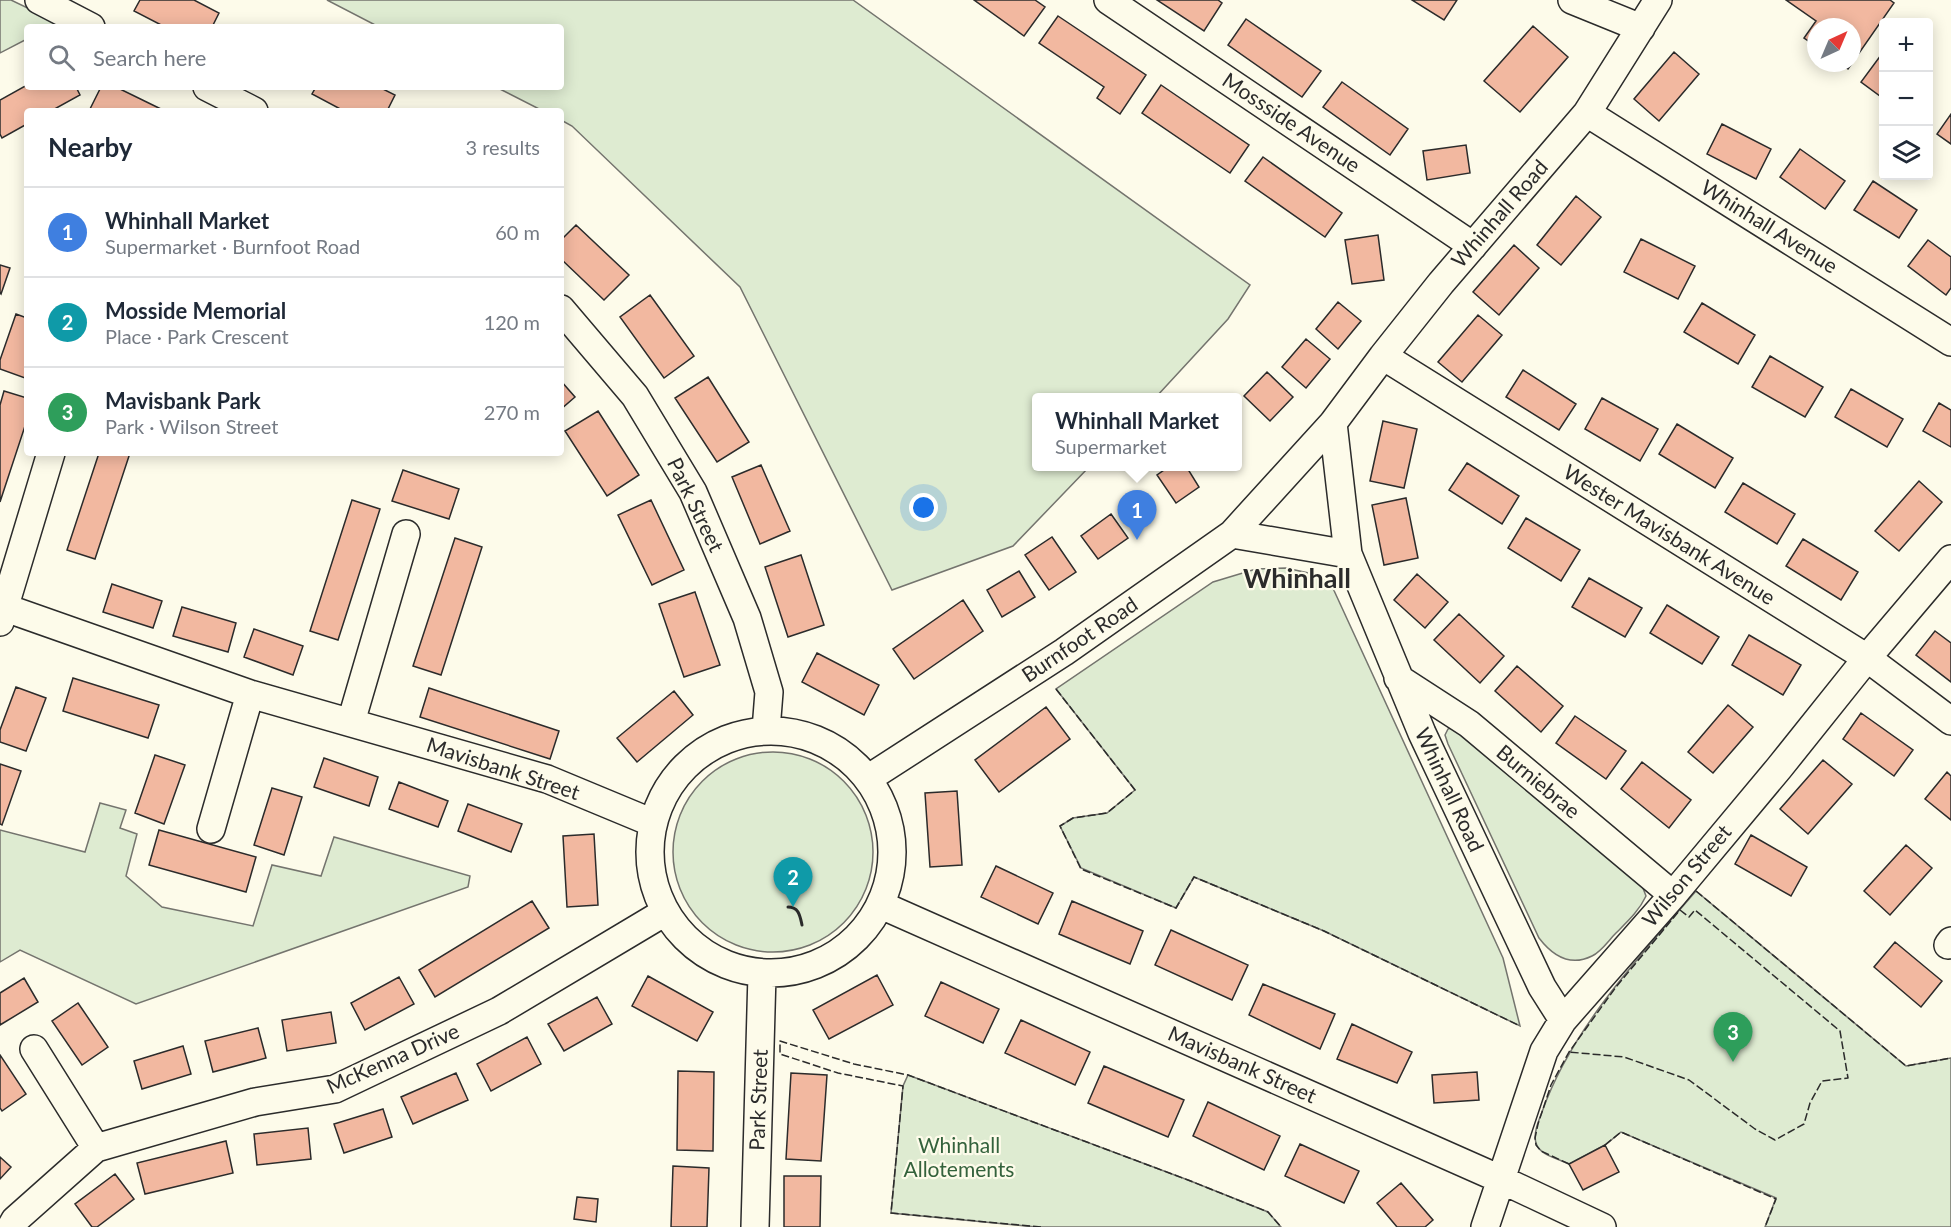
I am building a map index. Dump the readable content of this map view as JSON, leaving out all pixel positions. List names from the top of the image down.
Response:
{
  "streets": {
    "street": [
      "Mossside Avenue",
      "Whinhall Road",
      "Whinhall Avenue",
      "Park Street",
      "Wester Mavisbank Avenue",
      "Burnfoot Road",
      "Mavisbank Street",
      "Burniebrae",
      "Wilson Street",
      "McKenna Drive"
    ]
  },
  "crossings": [
    ["Mossside Avenue", "Whinhall Road"],
    ["Whinhall Road", "Whinhall Avenue"],
    ["Whinhall Road", "Wester Mavisbank Avenue"],
    ["Whinhall Road", "Burnfoot Road"],
    ["Whinhall Road", "Burniebrae"],
    ["Whinhall Road", "Wilson Street"],
    ["Wester Mavisbank Avenue", "Wilson Street"],
    ["Mavisbank Street", "Wilson Street"],
    ["Burniebrae", "Wilson Street"]
  ],
  "districts": ["Whinhall"],
  "parks": ["Whinhall Allotements"],
  "north": "top right",
  "page": {
    "map_buttons": ["+", "−"],
    "search": "Search here",
    "heading": ["Nearby", "3 results"],
    "list": [
      {
        "mark": "1",
        "name": "Whinhall Market",
        "note": "Supermarket · Burnfoot Road",
        "value": "60 m"
      },
      {
        "mark": "2",
        "name": "Mosside Memorial",
        "note": "Place · Park Crescent",
        "value": "120 m"
      },
      {
        "mark": "3",
        "name": "Mavisbank Park",
        "note": "Park · Wilson Street",
        "value": "270 m"
      }
    ],
    "popup": ["Whinhall Market", "Supermarket"],
    "pins": ["1", "2", "3"]
  }
}
